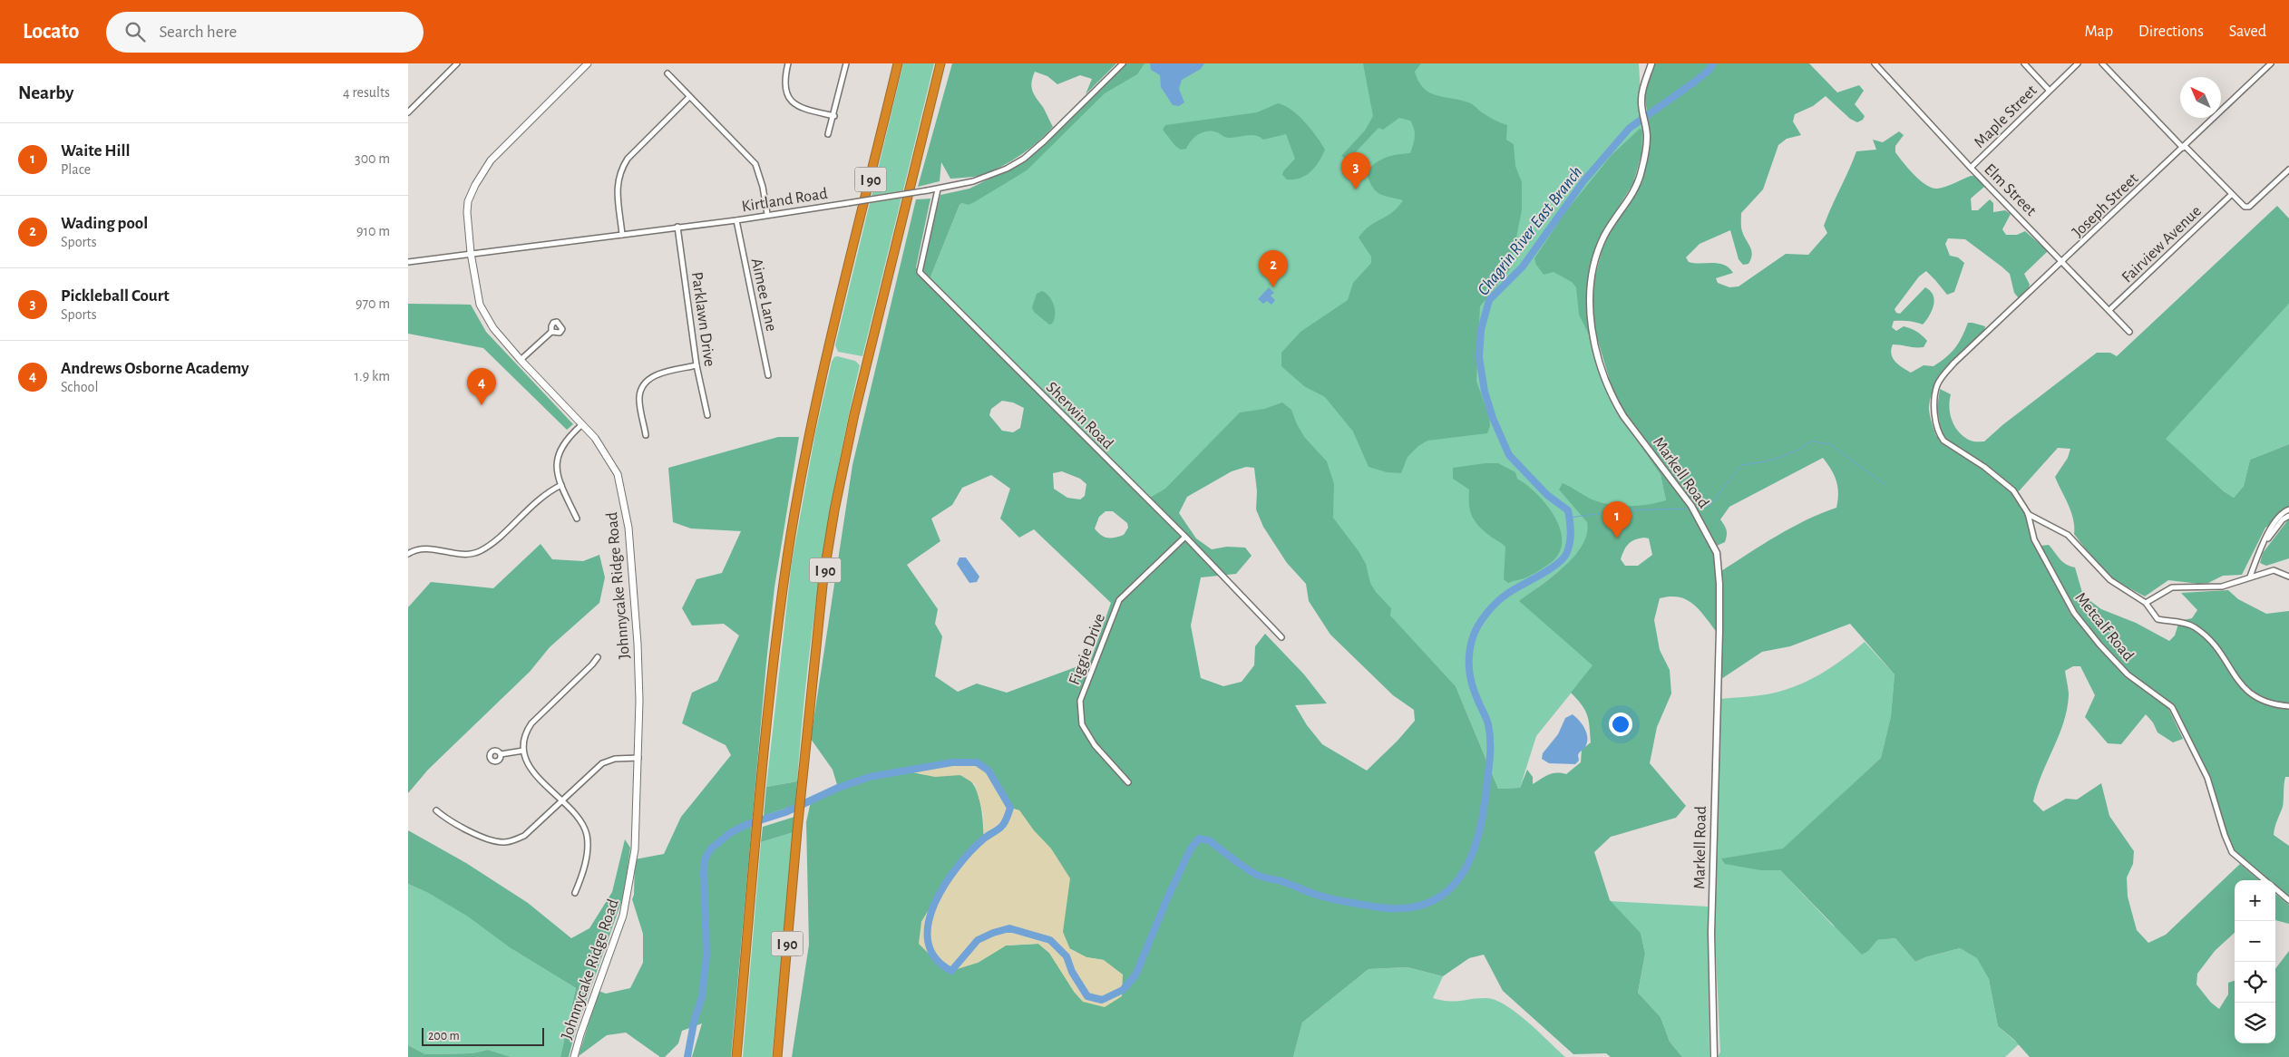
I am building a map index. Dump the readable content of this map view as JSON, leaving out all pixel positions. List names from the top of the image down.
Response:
{
  "streets": {
    "highway": ["I 90"],
    "main road": ["Johnnycake Ridge Road"],
    "street": [
      "Maple Street",
      "Elm Street",
      "Kirtland Road",
      "Joseph Street",
      "Fairview Avenue",
      "Aimee Lane",
      "Parklawn Drive",
      "Sherwin Road",
      "Markell Road",
      "Metcalf Road",
      "Figgie Drive"
    ]
  },
  "crossings": [
    ["Maple Street", "Elm Street"],
    ["Elm Street", "Joseph Street"],
    ["Elm Street", "Fairview Avenue"],
    ["Kirtland Road", "Aimee Lane"],
    ["Kirtland Road", "Parklawn Drive"],
    ["Kirtland Road", "Sherwin Road"],
    ["Kirtland Road", "Johnnycake Ridge Road"],
    ["Joseph Street", "Metcalf Road"],
    ["Sherwin Road", "Figgie Drive"]
  ],
  "water": ["Chagrin River East Branch"],
  "scale_bar": "200 m",
  "north": "top left",
  "page": {
    "header": "Locato",
    "search": "Search here",
    "nav": ["Map", "Directions", "Saved"],
    "heading": ["Nearby", "4 results"],
    "list": [
      {
        "mark": "1",
        "name": "Waite Hill",
        "note": "Place",
        "value": "300 m"
      },
      {
        "mark": "2",
        "name": "Wading pool",
        "note": "Sports",
        "value": "910 m"
      },
      {
        "mark": "3",
        "name": "Pickleball Court",
        "note": "Sports",
        "value": "970 m"
      },
      {
        "mark": "4",
        "name": "Andrews Osborne Academy",
        "note": "School",
        "value": "1.9 km"
      }
    ],
    "pins": [
      "3",
      "2",
      "4",
      "1"
    ],
    "map_buttons": ["+", "−"],
    "scale": "200 m"
  }
}
